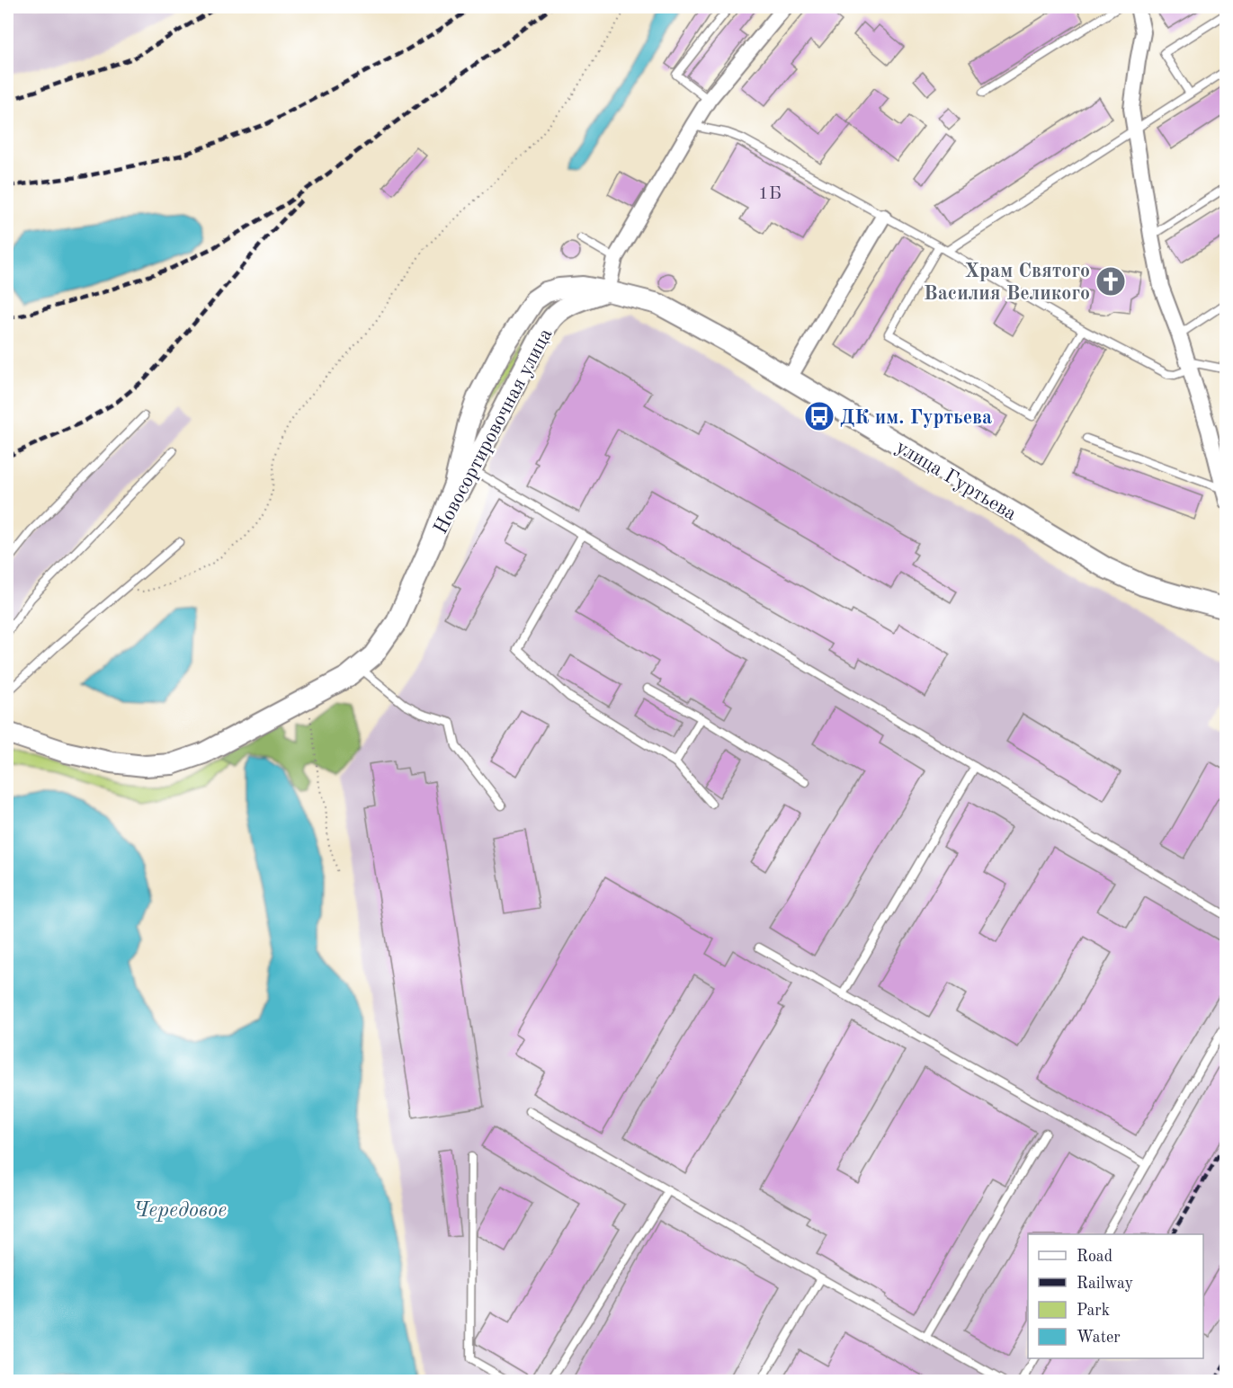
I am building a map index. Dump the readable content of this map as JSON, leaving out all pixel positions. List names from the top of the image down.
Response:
{
  "streets": {
    "main road": ["Новосортировочная улица", "улица Гуртьева"]
  },
  "crossings": [
    ["Новосортировочная улица", "улица Гуртьева"]
  ],
  "water": ["Чередовое"],
  "places": {
    "church": ["Храм Святого Василия Великого"],
    "bus stop": ["ДК им. Гуртьева"]
  },
  "house_numbers": ["1Б"],
  "legend": [
    "Road",
    "Railway",
    "Park",
    "Water"
  ]
}
